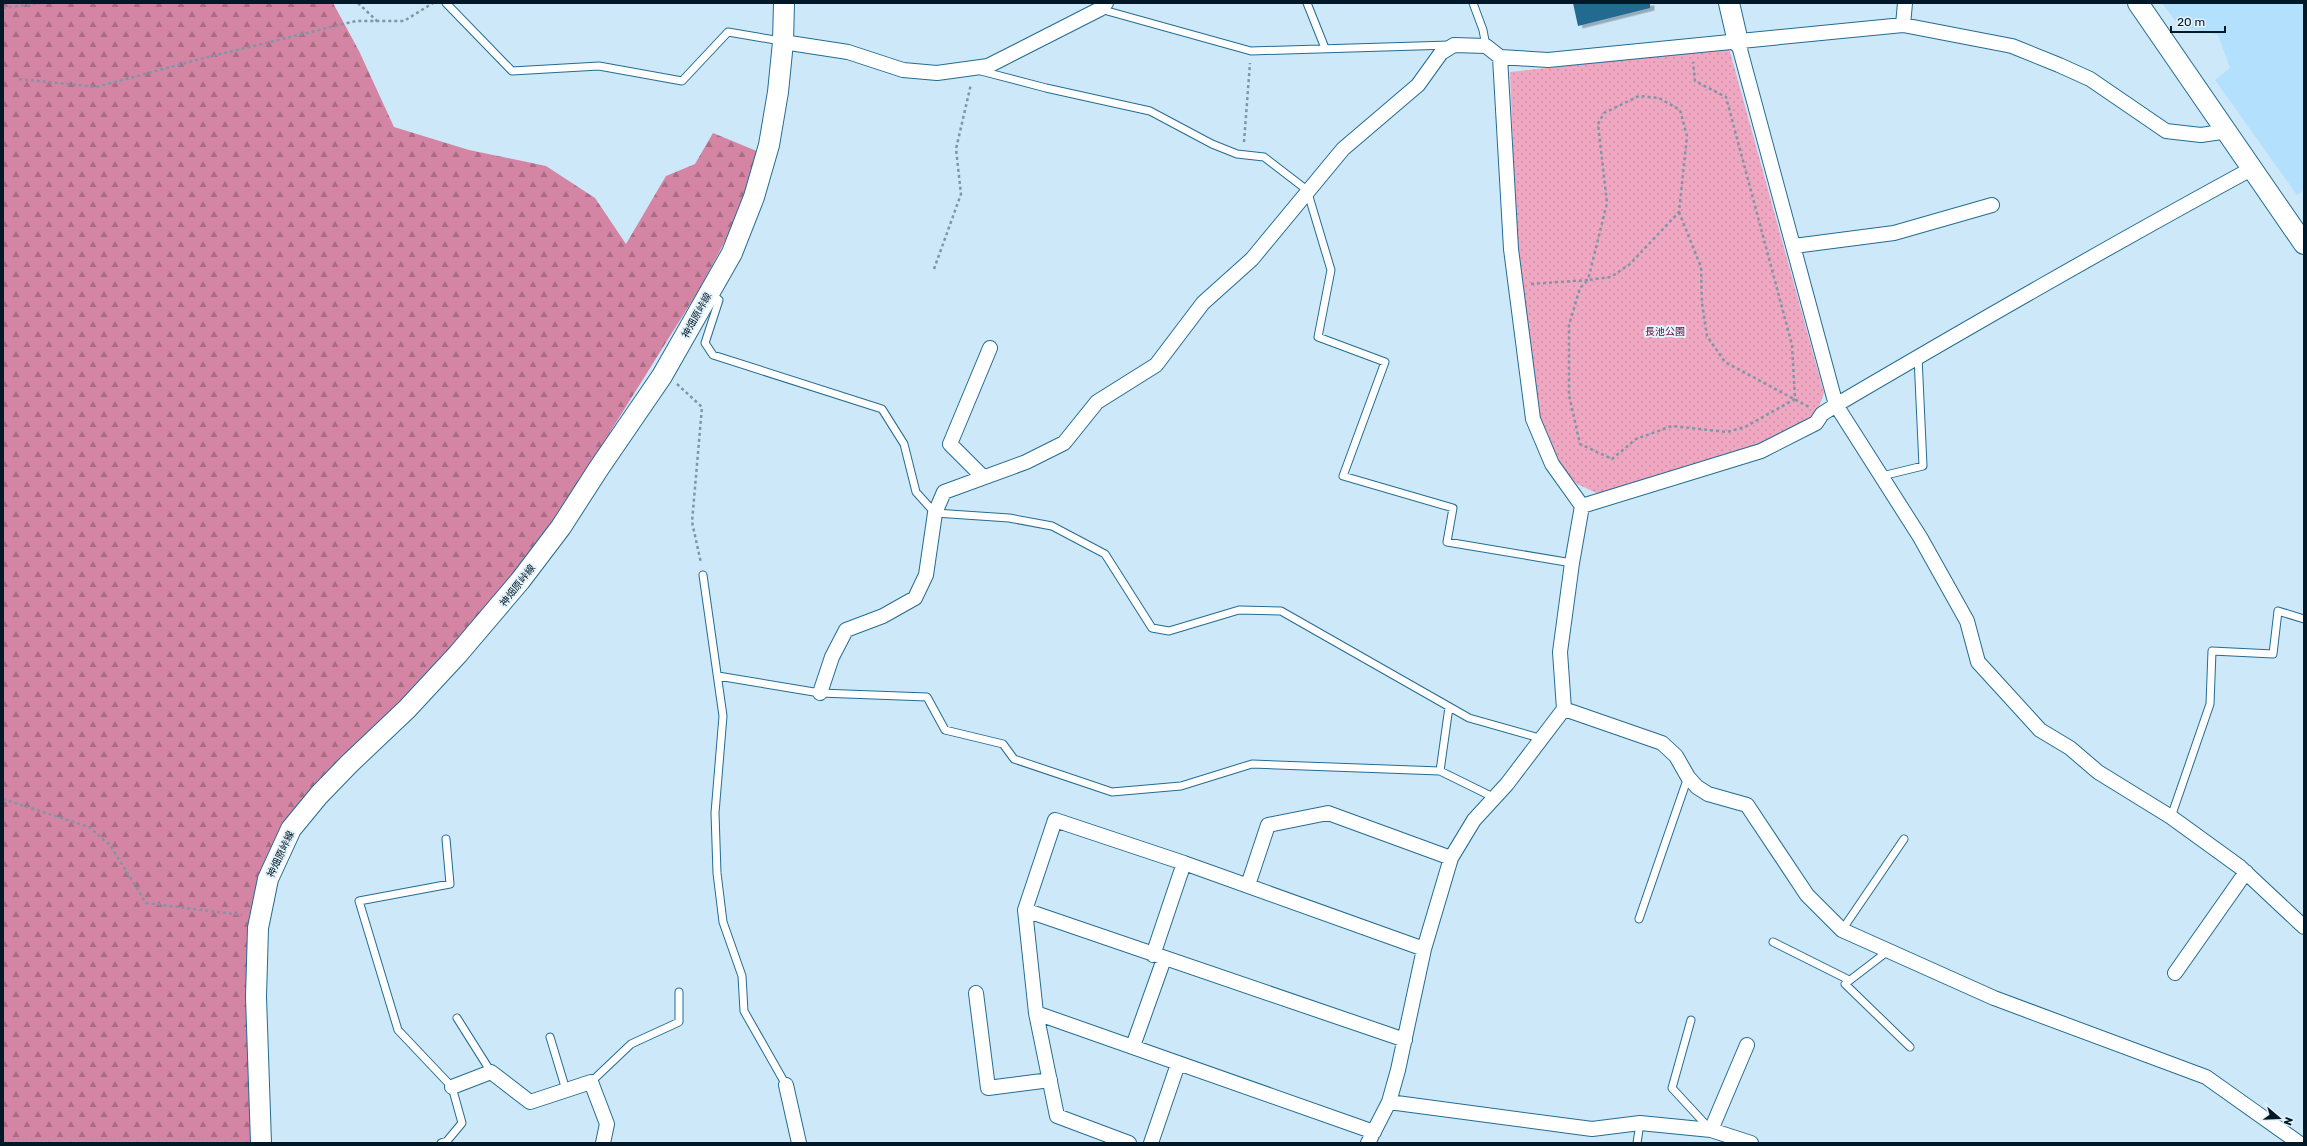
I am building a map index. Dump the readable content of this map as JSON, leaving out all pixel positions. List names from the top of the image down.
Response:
{
  "streets": {
    "street": ["神畑原峠線"]
  },
  "parks": ["長池公園"],
  "scale_bar": "20 m",
  "north": "right"
}
